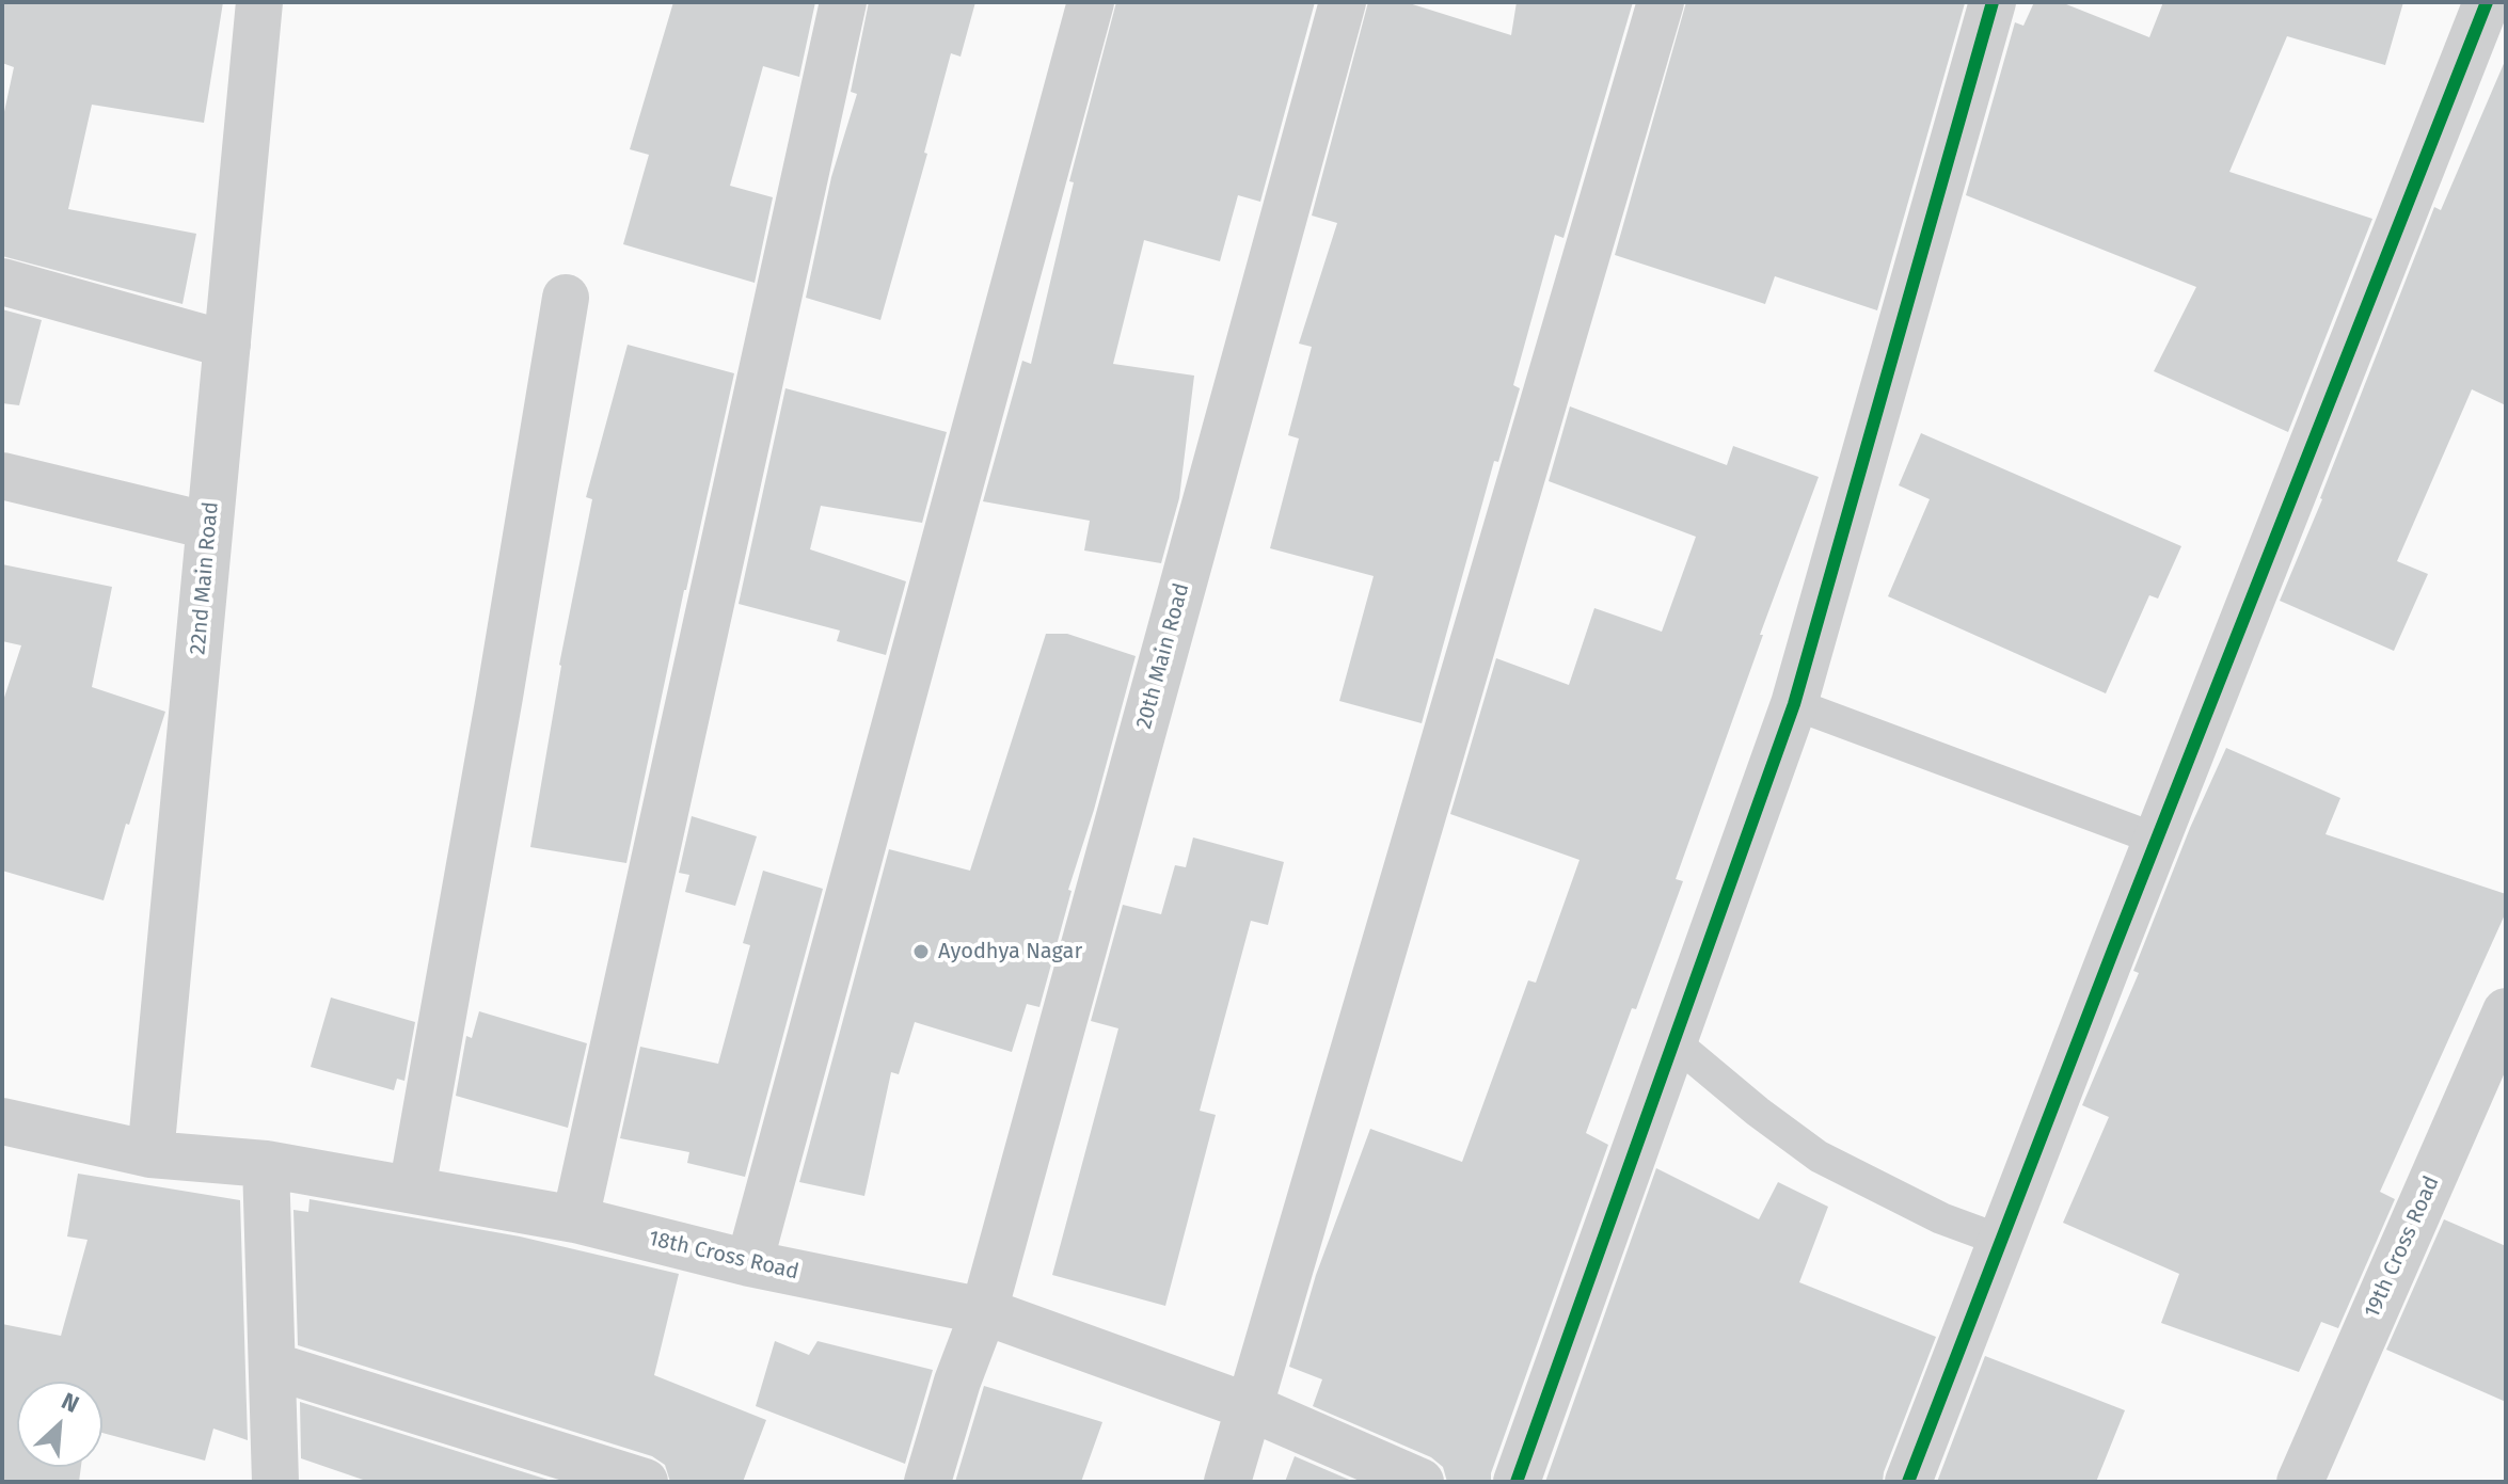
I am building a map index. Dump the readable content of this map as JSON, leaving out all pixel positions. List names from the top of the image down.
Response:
{
  "streets": {
    "street": [
      "22nd Main Road",
      "20th Main Road",
      "19th Cross Road",
      "18th Cross Road"
    ]
  },
  "crossings": [
    ["22nd Main Road", "18th Cross Road"],
    ["20th Main Road", "18th Cross Road"]
  ],
  "places": ["Ayodhya Nagar"],
  "north": "top right"
}
